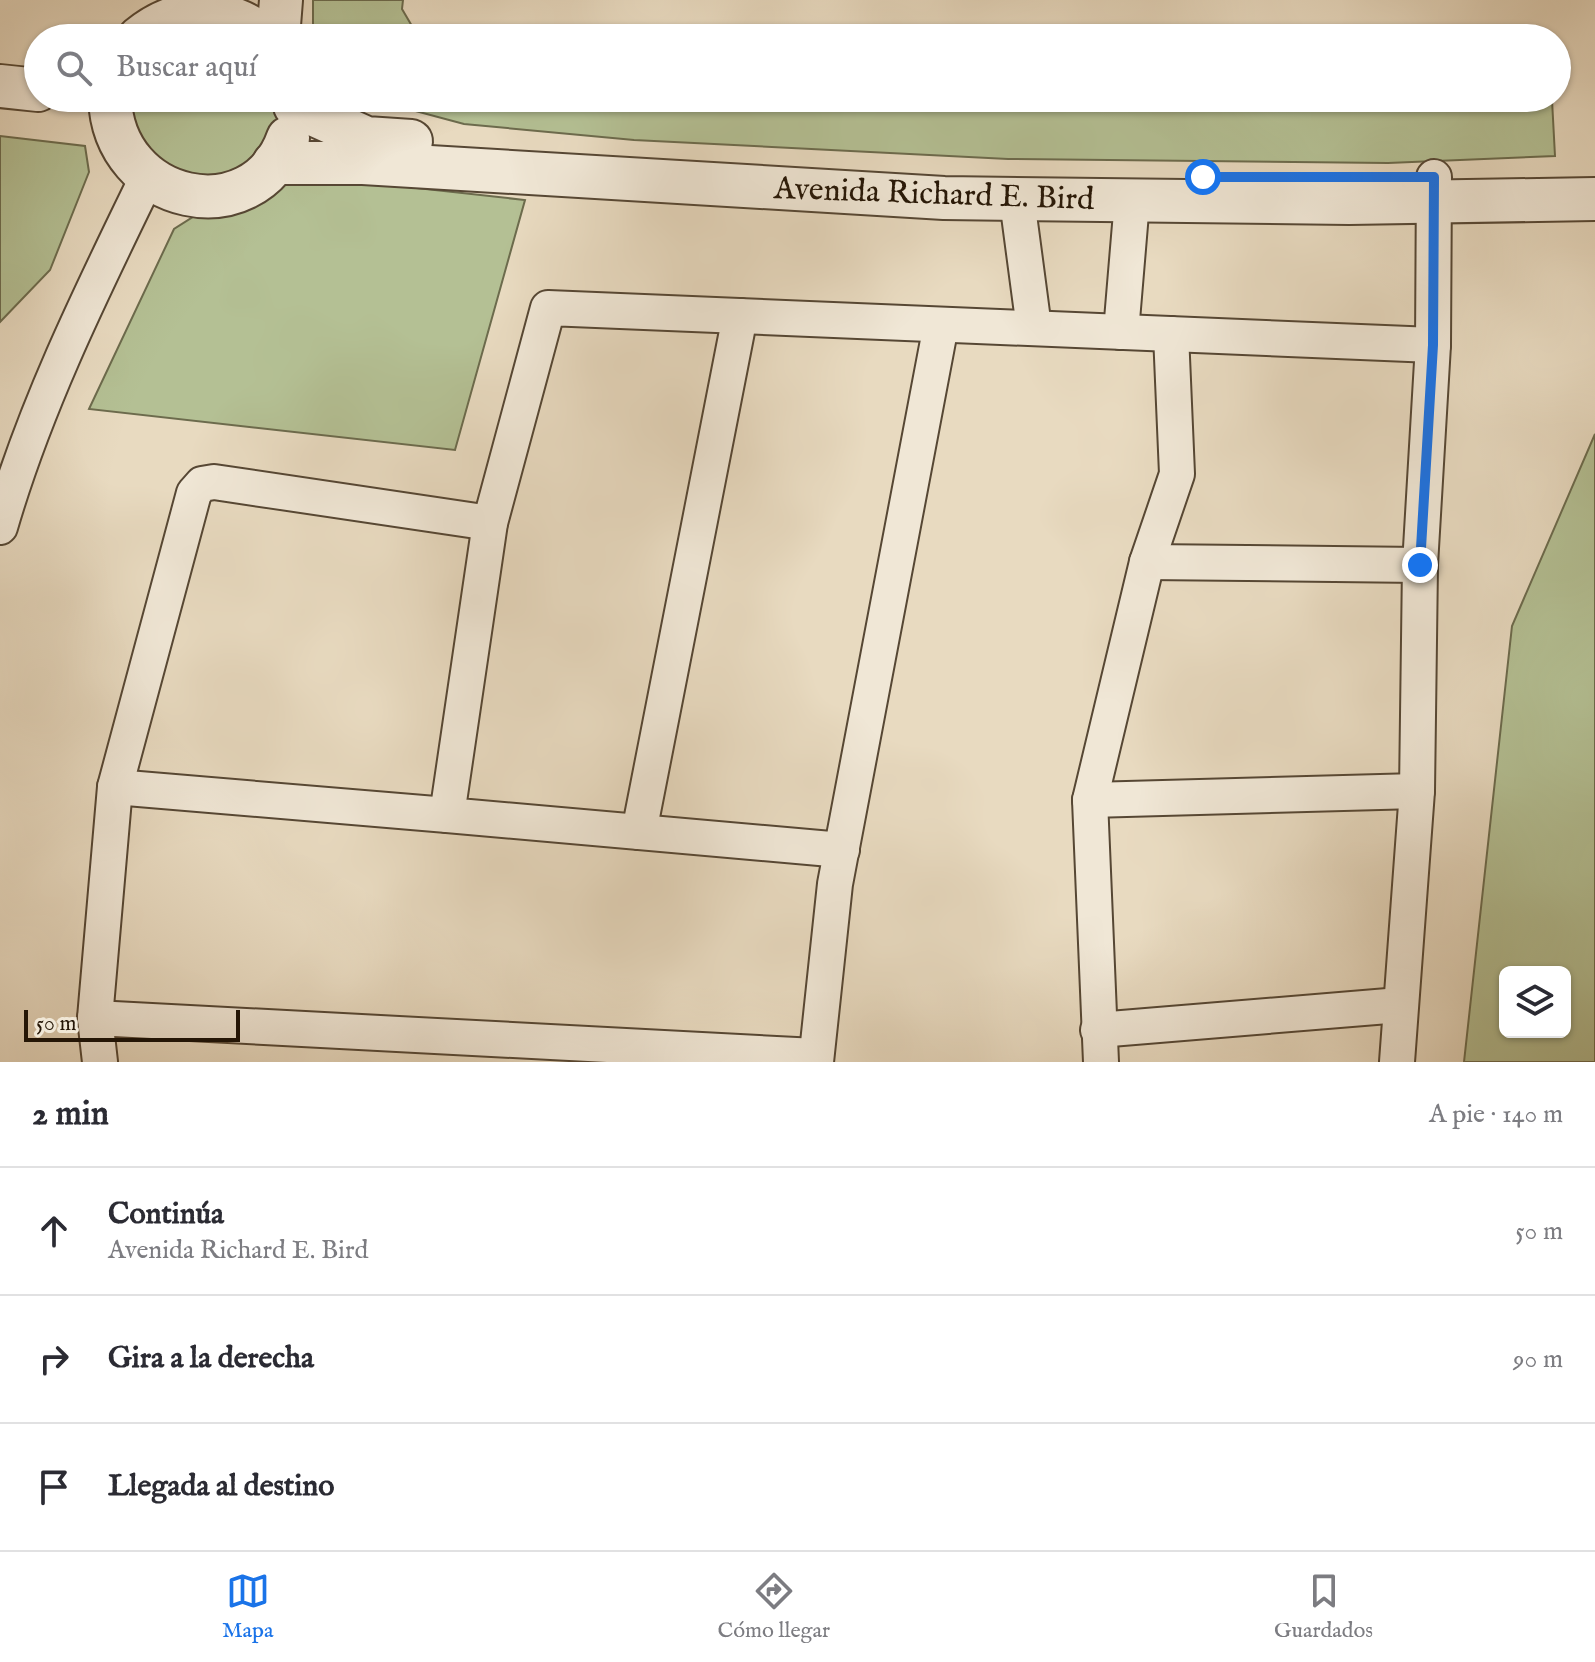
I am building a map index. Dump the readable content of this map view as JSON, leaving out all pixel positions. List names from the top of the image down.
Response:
{
  "streets": {
    "street": ["Avenida Richard E. Bird"]
  },
  "scale_bar": "50 m",
  "page": {
    "search": "Buscar aquí",
    "scale": "50 m",
    "heading": ["2 min", "A pie · 140 m"],
    "list": [
      ["Continúa", "Avenida Richard E. Bird", "50 m"],
      ["Gira a la derecha", "90 m"],
      "Llegada al destino"
    ],
    "nav": ["Mapa", "Cómo llegar", "Guardados"]
  }
}
